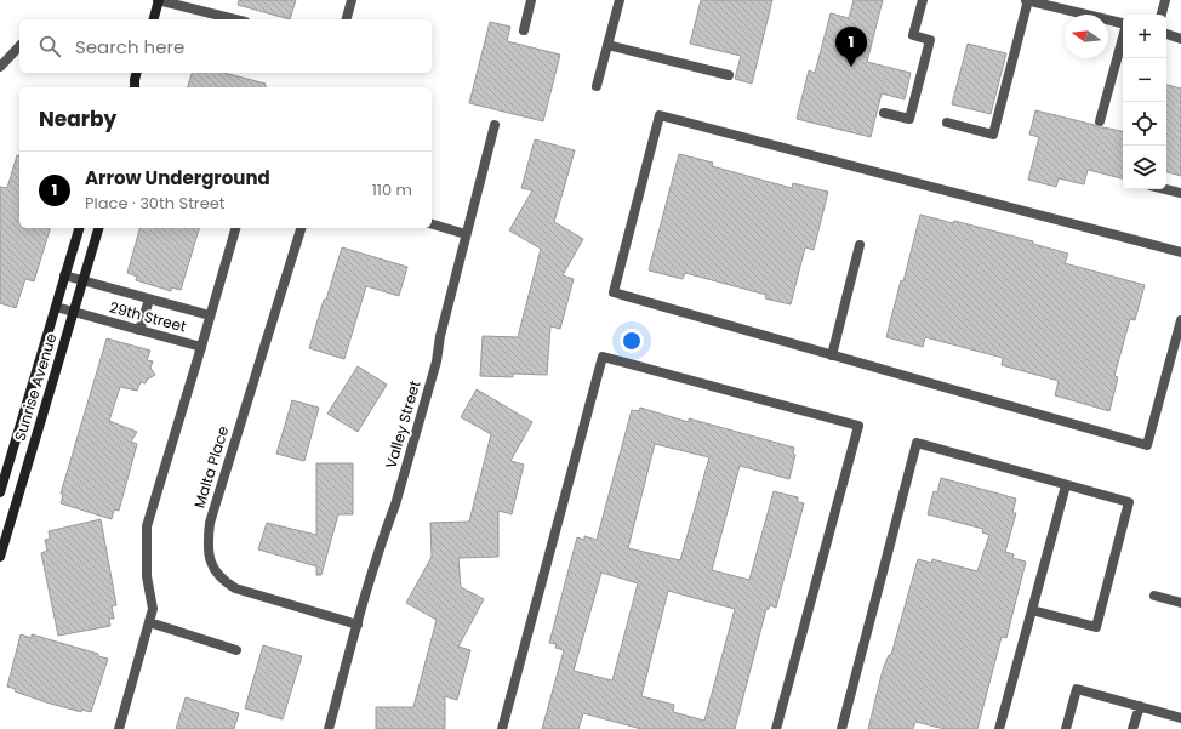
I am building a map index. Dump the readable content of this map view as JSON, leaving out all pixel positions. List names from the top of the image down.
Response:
{
  "streets": {
    "street": [
      "29th Street",
      "Sunrise Avenue",
      "Valley Street",
      "Malta Place"
    ]
  },
  "crossings": [
    ["29th Street", "Sunrise Avenue"],
    ["Valley Street", "Malta Place"]
  ],
  "north": "left",
  "page": {
    "map_buttons": ["+", "−"],
    "search": "Search here",
    "pins": "1",
    "heading": "Nearby",
    "list": [
      {
        "mark": "1",
        "name": "Arrow Underground",
        "note": "Place · 30th Street",
        "value": "110 m"
      }
    ]
  }
}
